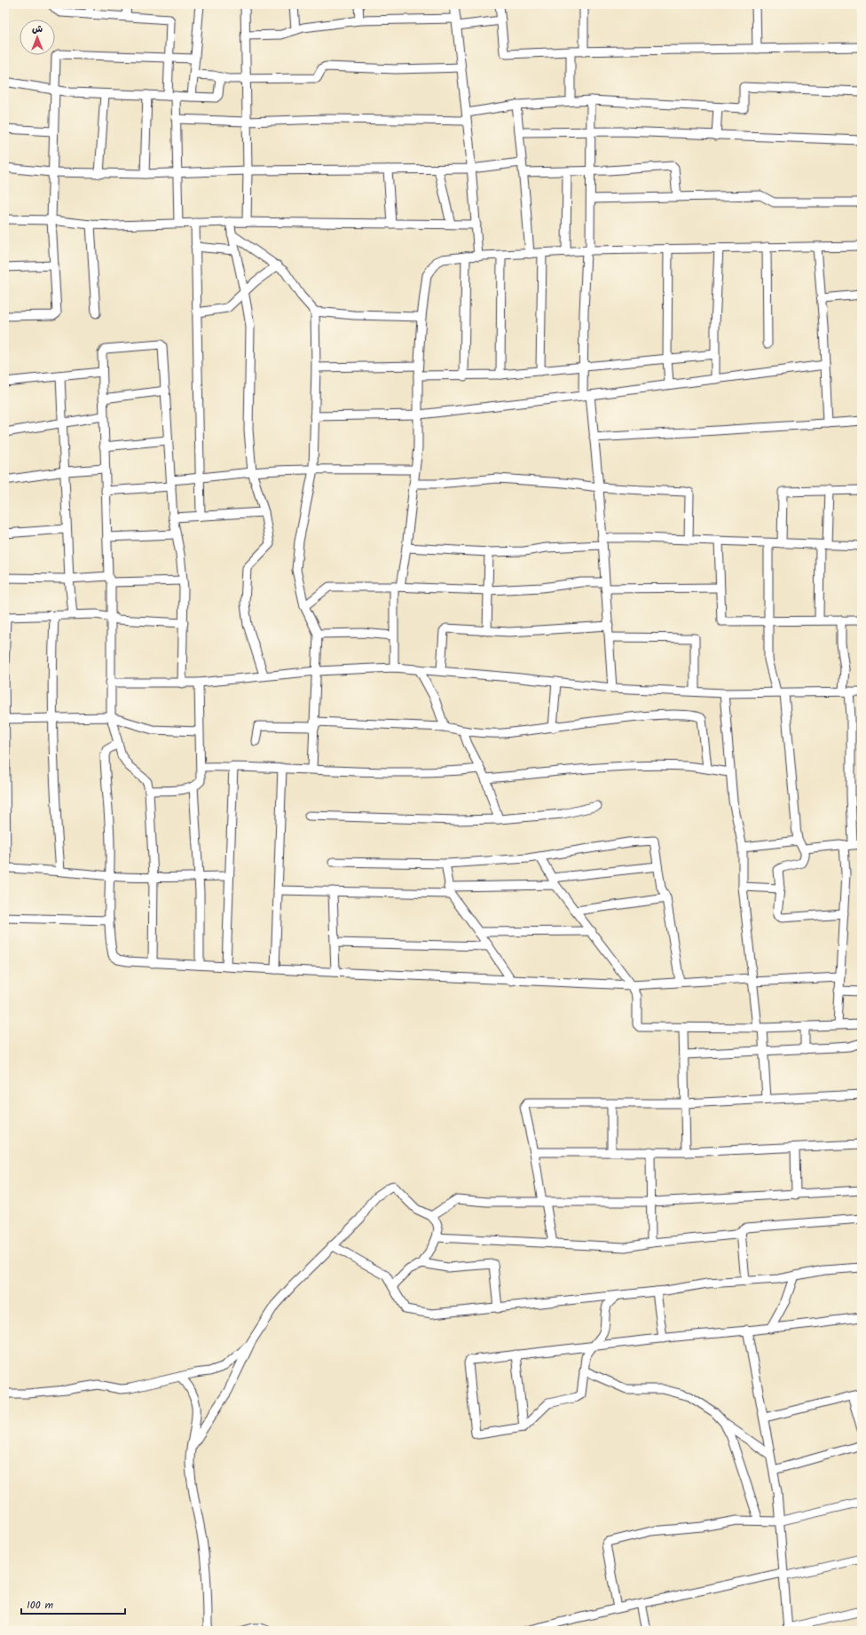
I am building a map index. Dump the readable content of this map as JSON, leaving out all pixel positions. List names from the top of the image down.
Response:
{
  "scale_bar": "100 m",
  "north": "top"
}
